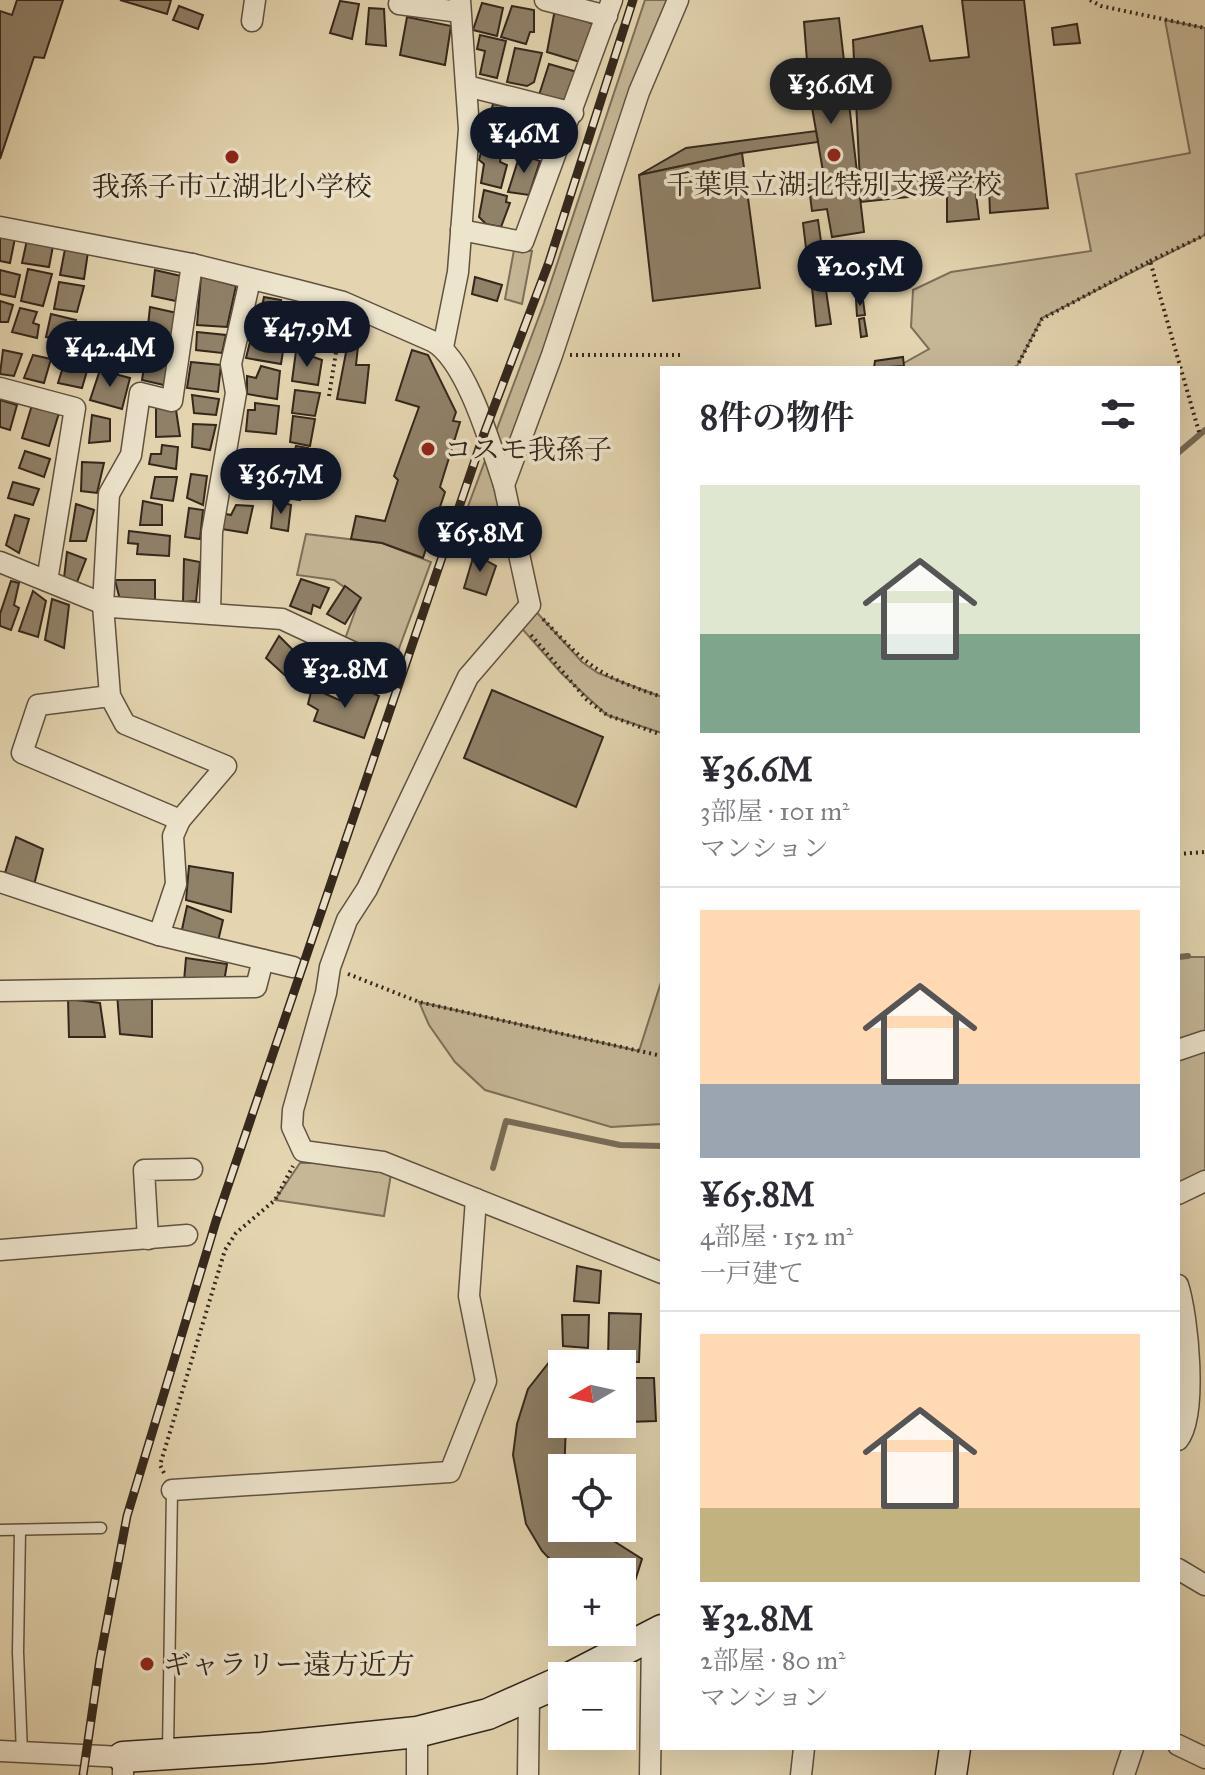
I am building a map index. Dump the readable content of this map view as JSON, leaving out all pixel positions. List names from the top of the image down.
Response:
{
  "places": [
    "千葉県立湖北特別支援学校",
    "我孫子市立湖北小学校",
    "コスモ我孫子",
    "ギャラリー遠方近方"
  ],
  "north": "left",
  "page": {
    "price": [
      "¥36.6M",
      "¥46M",
      "¥20.5M",
      "¥47.9M",
      "¥42.4M",
      "¥36.7M",
      "¥65.8M",
      "¥32.8M"
    ],
    "heading": "8件の物件",
    "list": [
      {
        "name": "¥36.6M",
        "note": "3部屋 · 101 m² · マンション"
      },
      {
        "name": "¥65.8M",
        "note": "4部屋 · 152 m² · 一戸建て"
      },
      {
        "name": "¥32.8M",
        "note": "2部屋 · 80 m² · マンション"
      }
    ],
    "map_buttons": ["+", "−"]
  }
}
